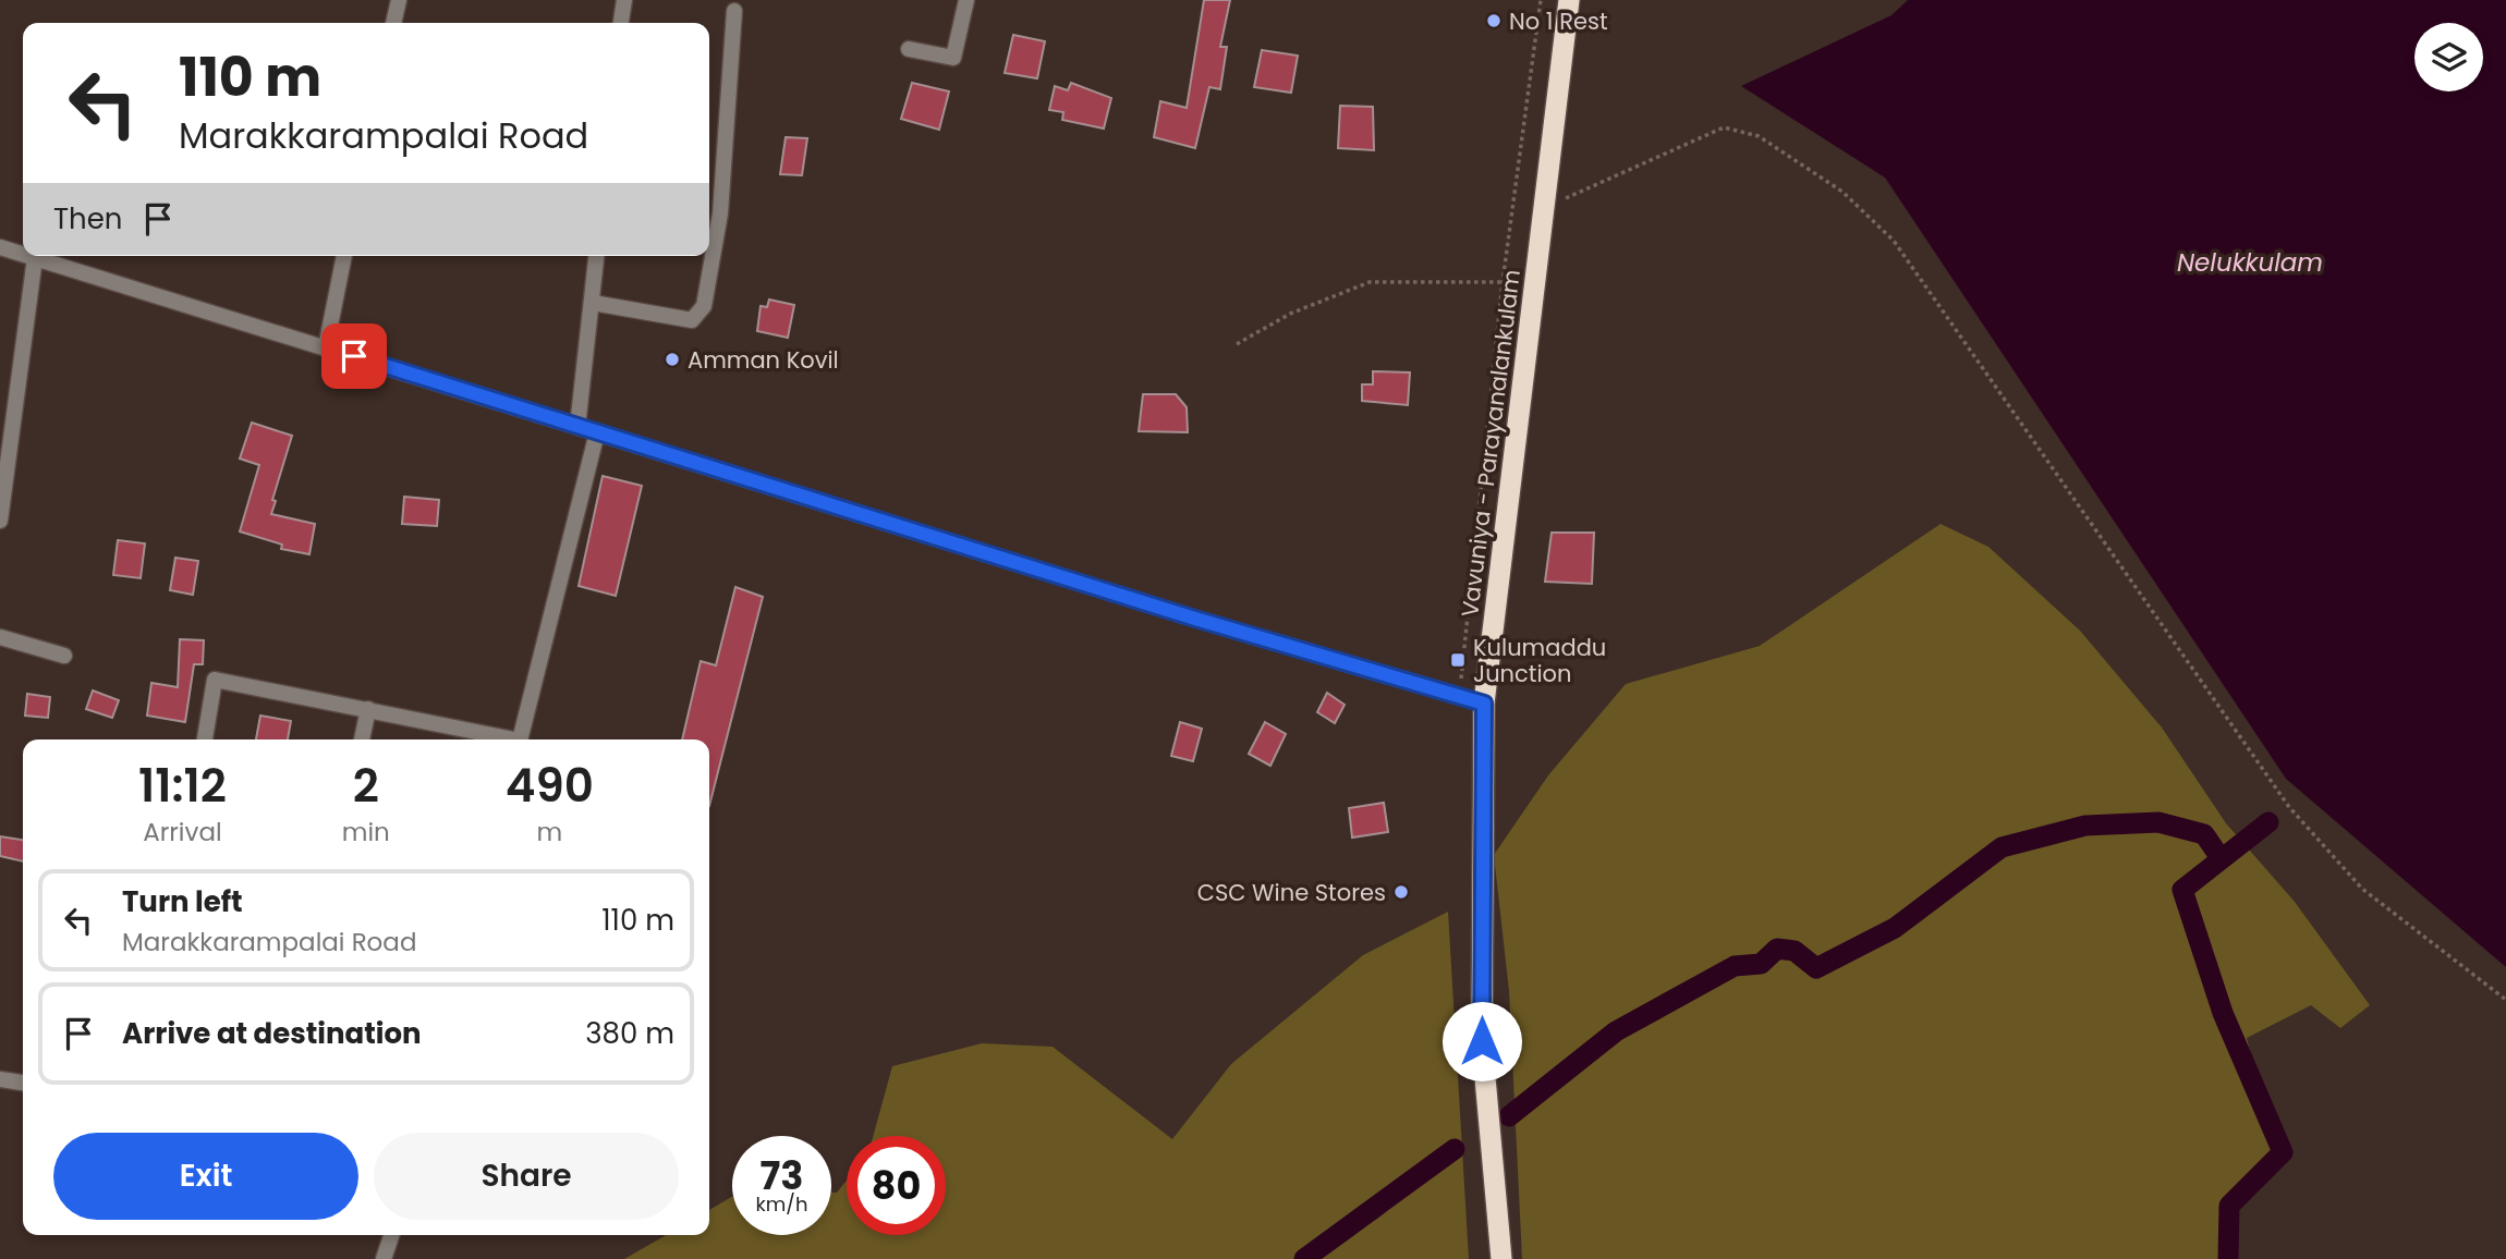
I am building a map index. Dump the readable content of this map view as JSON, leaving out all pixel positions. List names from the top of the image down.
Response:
{
  "streets": {
    "highway": ["Vavuniya - Parayanalankulam"]
  },
  "water": ["Nelukkulam"],
  "places": {
    "other": ["No 1 Rest", "Amman Kovil", "CSC Wine Stores"],
    "transit": ["Kulumaddu Junction"]
  },
  "page": {
    "turn": ["110 m", "Marakkarampalai Road"],
    "then": "Then",
    "eta": [
      "11:12",
      "Arrival",
      "2",
      "min",
      "490",
      "m"
    ],
    "list": [
      {
        "name": "Turn left",
        "note": "Marakkarampalai Road",
        "value": "110 m"
      },
      {
        "name": "Arrive at destination",
        "value": "380 m"
      }
    ],
    "buttons": ["Exit", "Share"],
    "speed": "73 km/h",
    "limit": "80"
  }
}
